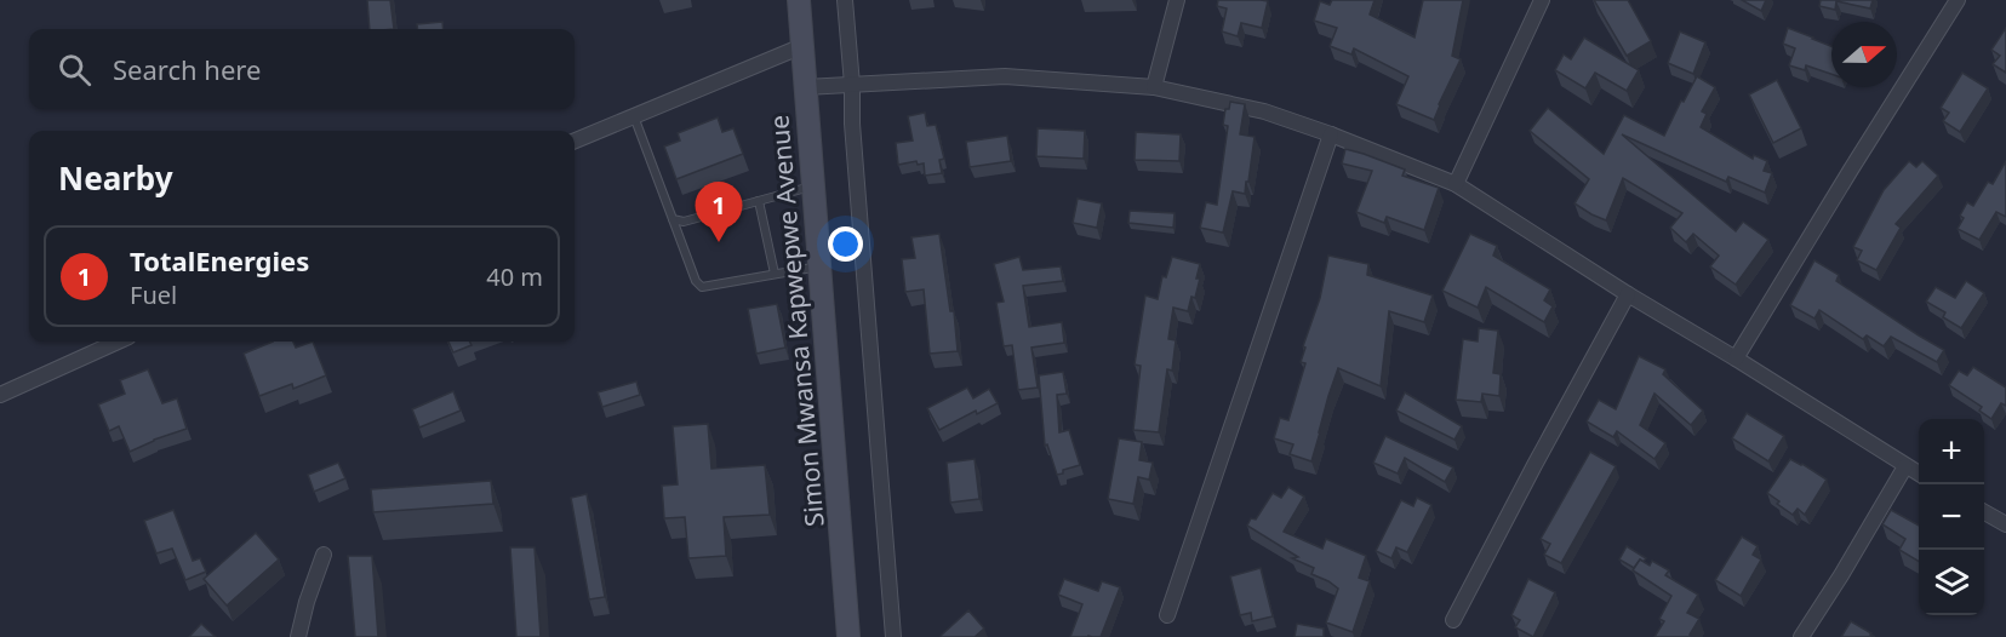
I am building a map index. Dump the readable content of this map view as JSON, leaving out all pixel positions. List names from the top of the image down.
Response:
{
  "streets": {
    "main road": ["Simon Mwansa Kapwepwe Avenue"]
  },
  "north": "right",
  "page": {
    "search": "Search here",
    "heading": "Nearby",
    "pins": "1",
    "list": [
      {
        "mark": "1",
        "name": "TotalEnergies",
        "note": "Fuel",
        "value": "40 m"
      }
    ],
    "map_buttons": ["+", "−"]
  }
}
